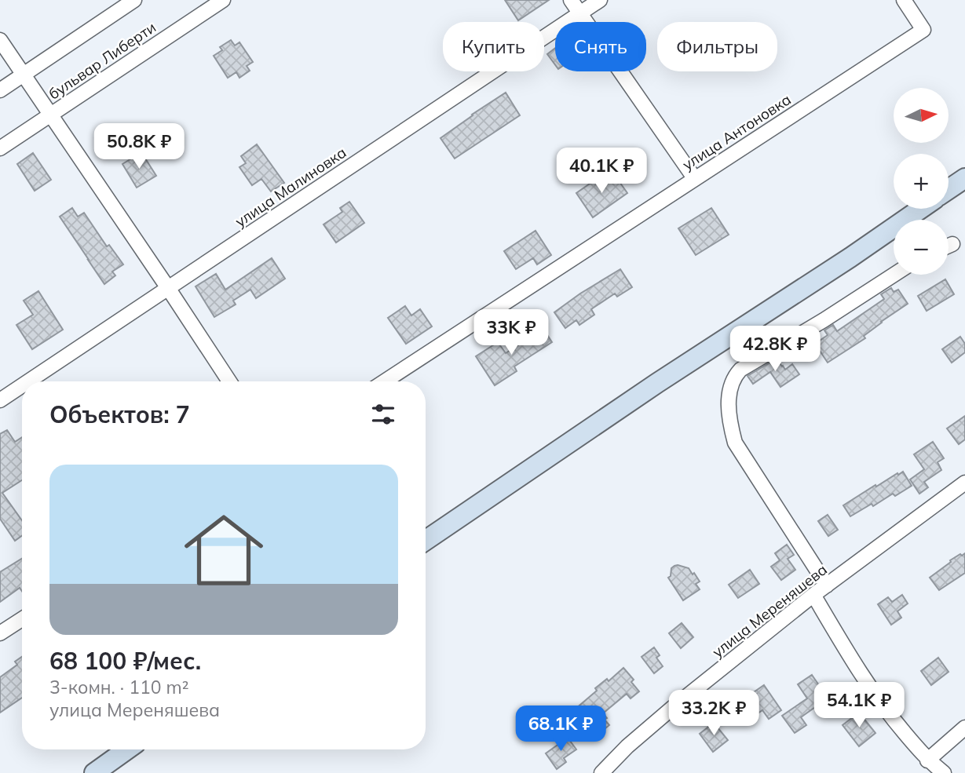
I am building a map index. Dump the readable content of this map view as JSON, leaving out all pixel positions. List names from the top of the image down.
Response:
{
  "streets": {
    "street": [
      "бульвар Либерти",
      "улица Антоновка",
      "улица Малиновка",
      "улица Мереняшева"
    ]
  },
  "north": "right",
  "page": {
    "chip": ["Купить", "Снять", "Фильтры"],
    "map_buttons": ["+", "−"],
    "price": [
      "50.8K ₽",
      "40.1K ₽",
      "33K ₽",
      "42.8K ₽",
      "54.1K ₽",
      "33.2K ₽",
      "68.1K ₽"
    ],
    "heading": "Объектов: 7",
    "list": [
      {
        "name": "68 100 ₽/мес.",
        "note": "3-комн. · 110 m² · улица Мереняшева"
      }
    ]
  }
}
